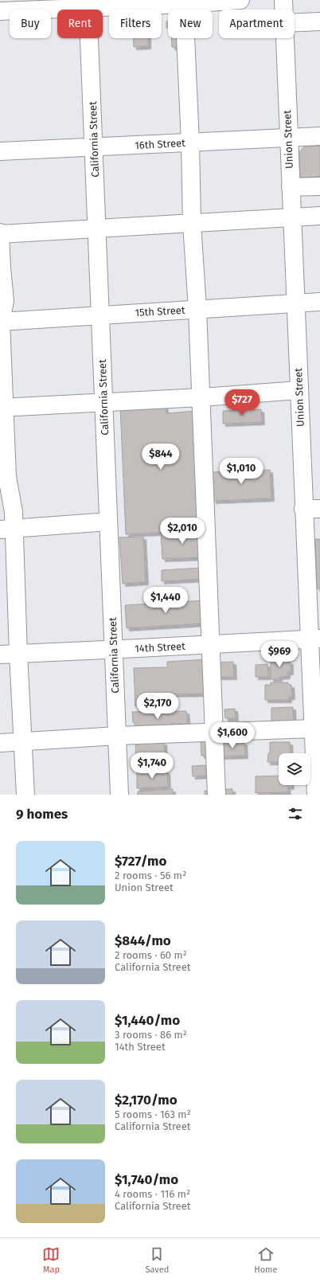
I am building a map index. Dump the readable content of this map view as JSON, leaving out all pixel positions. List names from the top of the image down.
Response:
{
  "streets": {
    "street": [
      "California Street",
      "Union Street",
      "16th Street",
      "15th Street",
      "14th Street"
    ]
  },
  "crossings": [
    ["California Street", "16th Street"],
    ["California Street", "15th Street"],
    ["California Street", "14th Street"],
    ["Union Street", "16th Street"],
    ["Union Street", "15th Street"],
    ["Union Street", "14th Street"]
  ],
  "page": {
    "chip": [
      "Buy",
      "Rent",
      "Filters",
      "New",
      "Apartment"
    ],
    "price": [
      "$727",
      "$844",
      "$1,010",
      "$2,010",
      "$1,440",
      "$969",
      "$2,170",
      "$1,600",
      "$1,740"
    ],
    "heading": "9 homes",
    "list": [
      {
        "name": "$727/mo",
        "note": "2 rooms · 56 m² · Union Street"
      },
      {
        "name": "$844/mo",
        "note": "2 rooms · 60 m² · California Street"
      },
      {
        "name": "$1,440/mo",
        "note": "3 rooms · 86 m² · 14th Street"
      },
      {
        "name": "$2,170/mo",
        "note": "5 rooms · 163 m² · California Street"
      },
      {
        "name": "$1,740/mo",
        "note": "4 rooms · 116 m² · California Street"
      }
    ],
    "tabs": ["Map", "Saved", "Home"]
  }
}
